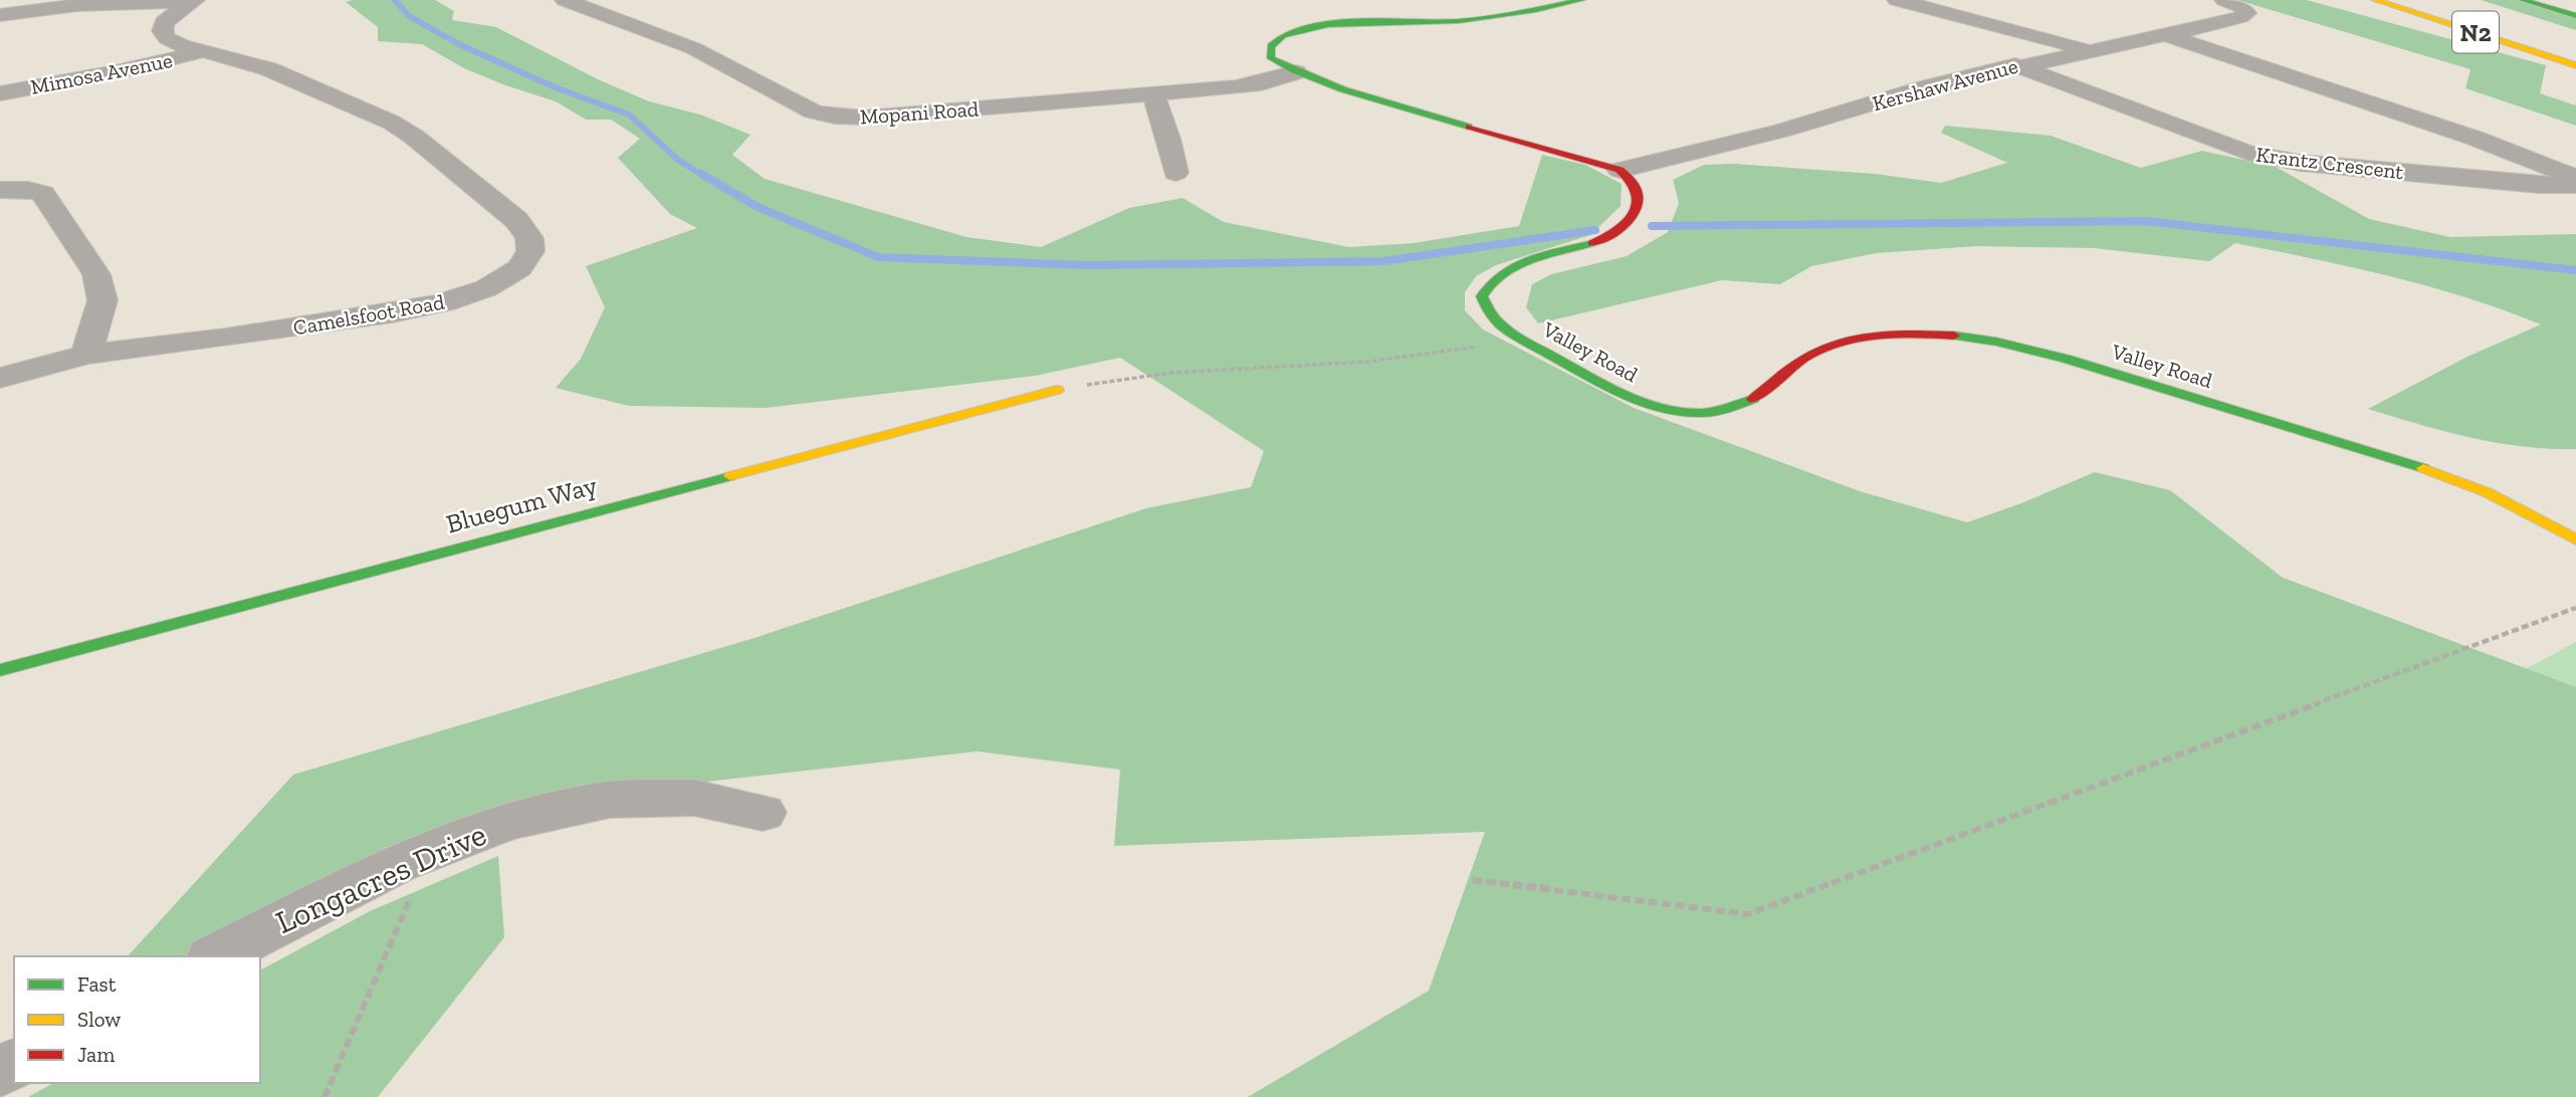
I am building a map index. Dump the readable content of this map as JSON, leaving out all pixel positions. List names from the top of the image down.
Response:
{
  "streets": {
    "main road": ["N2", "Valley Road", "Bluegum Way"],
    "street": [
      "Mimosa Avenue",
      "Kershaw Avenue",
      "Mopani Road",
      "Krantz Crescent",
      "Camelsfoot Road",
      "Longacres Drive"
    ]
  },
  "crossings": [
    ["Mimosa Avenue", "Camelsfoot Road"],
    ["Kershaw Avenue", "Krantz Crescent"],
    ["Kershaw Avenue", "Valley Road"]
  ],
  "legend": ["Fast", "Slow", "Jam"]
}
